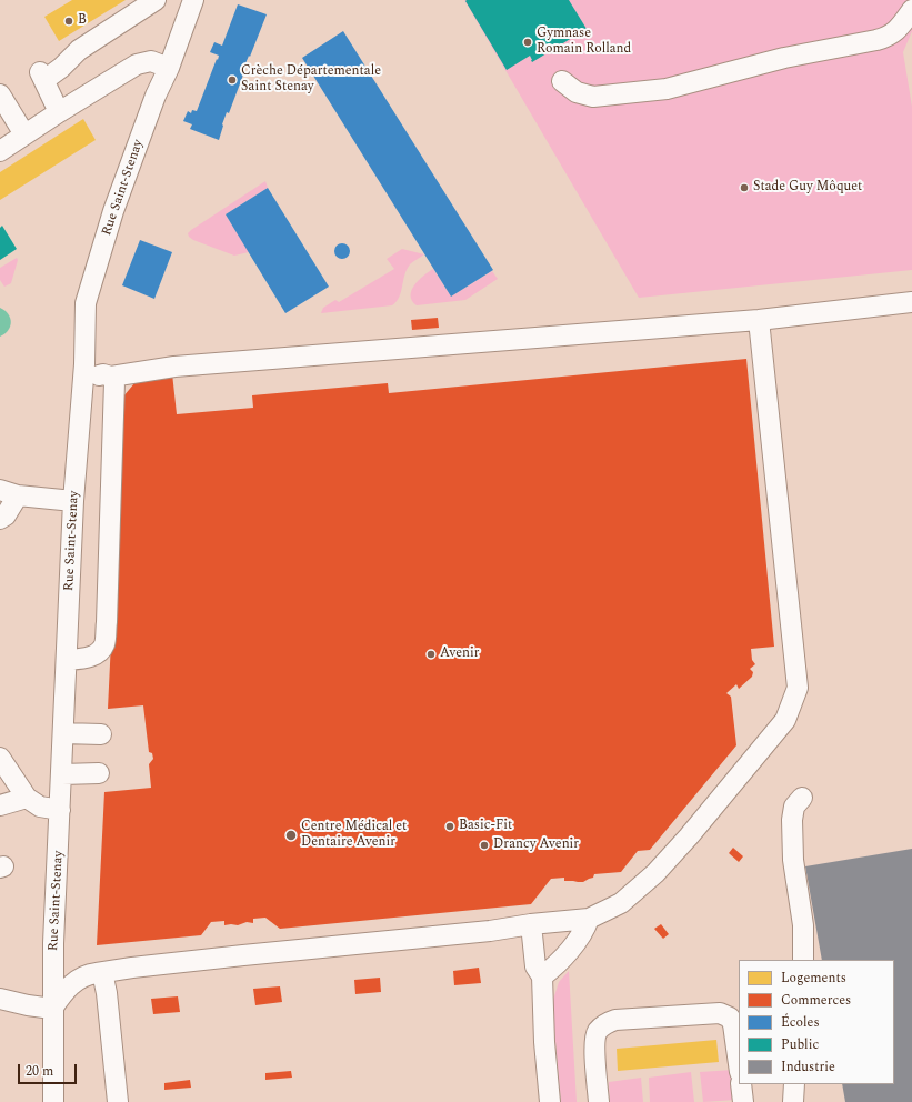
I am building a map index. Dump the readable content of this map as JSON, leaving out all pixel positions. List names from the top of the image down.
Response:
{
  "streets": {
    "street": ["Rue Saint-Stenay"]
  },
  "places": [
    "B",
    "Gymnase Romain Rolland",
    "Crèche Départementale Saint Stenay",
    "Stade Guy Môquet",
    "Avenir",
    "Basic-Fit",
    "Centre Médical et Dentaire Avenir",
    "Drancy Avenir"
  ],
  "legend": [
    "Logements",
    "Commerces",
    "Écoles",
    "Public",
    "Industrie"
  ],
  "scale_bar": "20 m"
}
